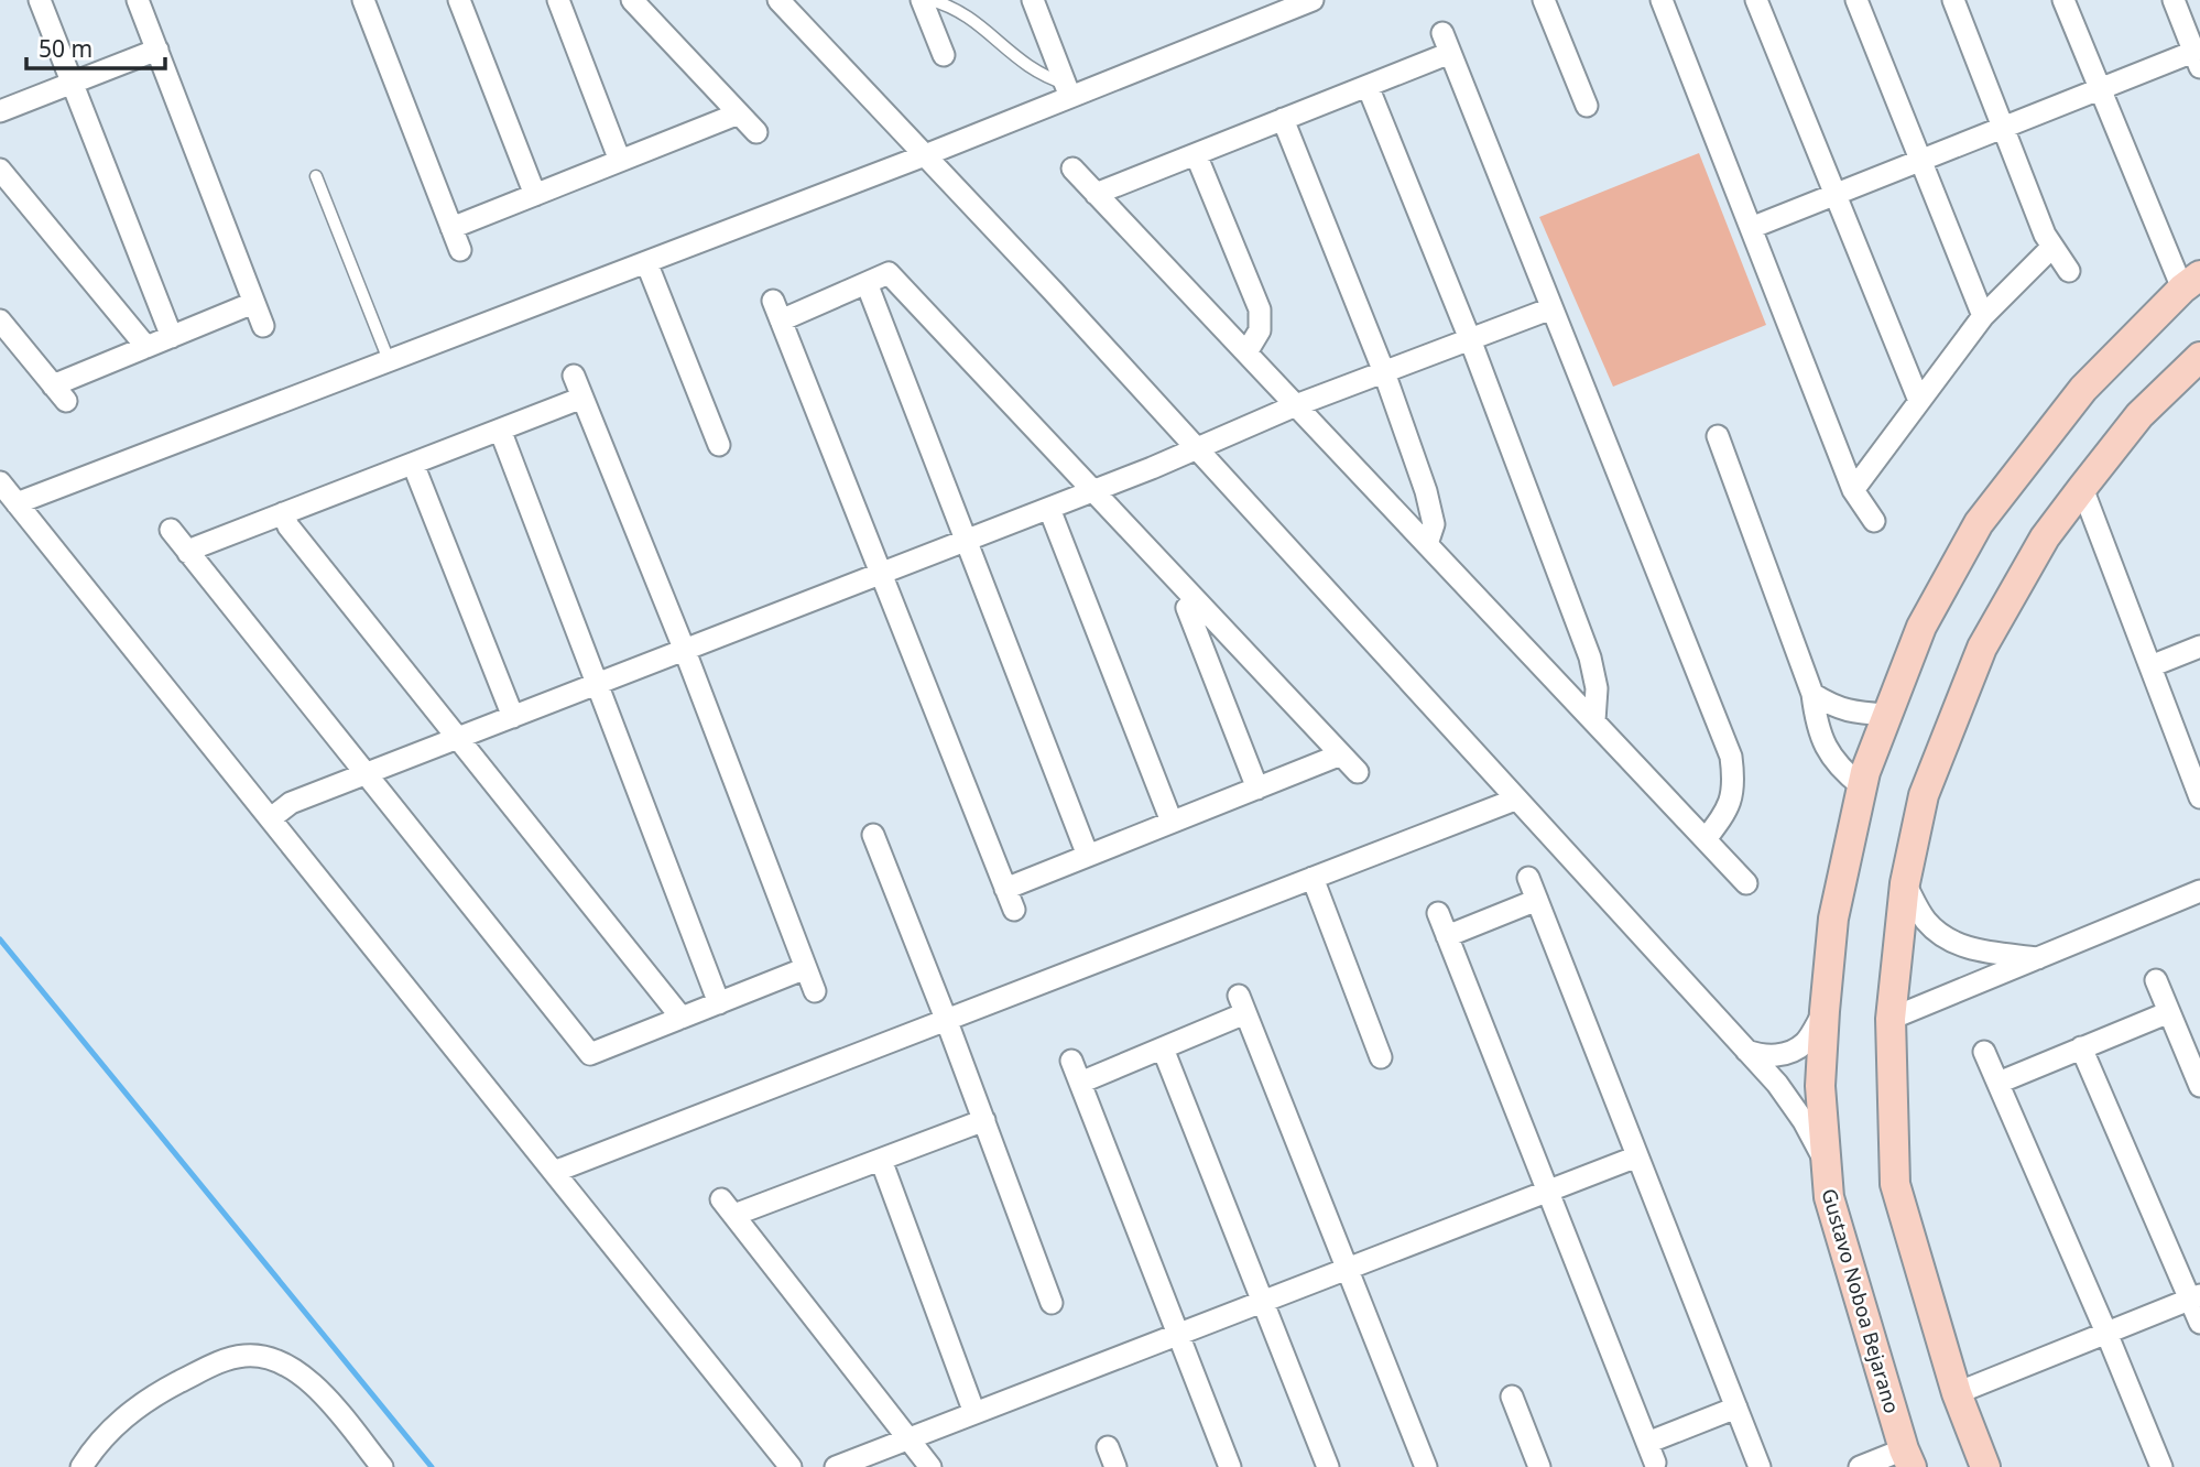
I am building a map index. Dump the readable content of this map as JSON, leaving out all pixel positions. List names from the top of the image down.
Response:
{
  "streets": {
    "street": ["Gustavo Noboa Bejarano"]
  },
  "scale_bar": "50 m"
}
